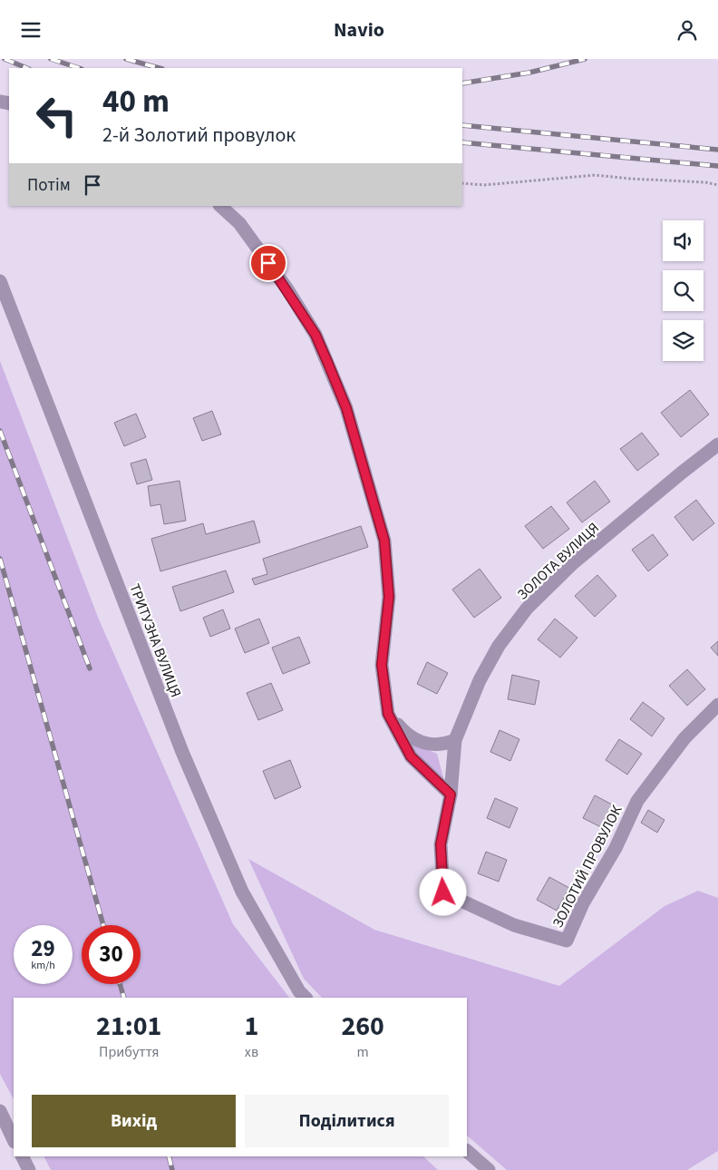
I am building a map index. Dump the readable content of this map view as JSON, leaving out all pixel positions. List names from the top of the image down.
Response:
{
  "streets": {
    "street": ["ЗОЛОТА ВУЛИЦЯ", "ТРИТУЗНА ВУЛИЦЯ", "ЗОЛОТИЙ ПРОВУЛОК"]
  },
  "crossings": [
    ["ЗОЛОТА ВУЛИЦЯ", "ЗОЛОТИЙ ПРОВУЛОК"]
  ],
  "page": {
    "header": "Navio",
    "turn": ["40 m", "2-й Золотий провулок"],
    "then": "Потім",
    "speed": "29 km/h",
    "limit": "30",
    "eta": [
      "21:01",
      "Прибуття",
      "1",
      "хв",
      "260",
      "m"
    ],
    "buttons": ["Вихід", "Поділитися"]
  }
}
